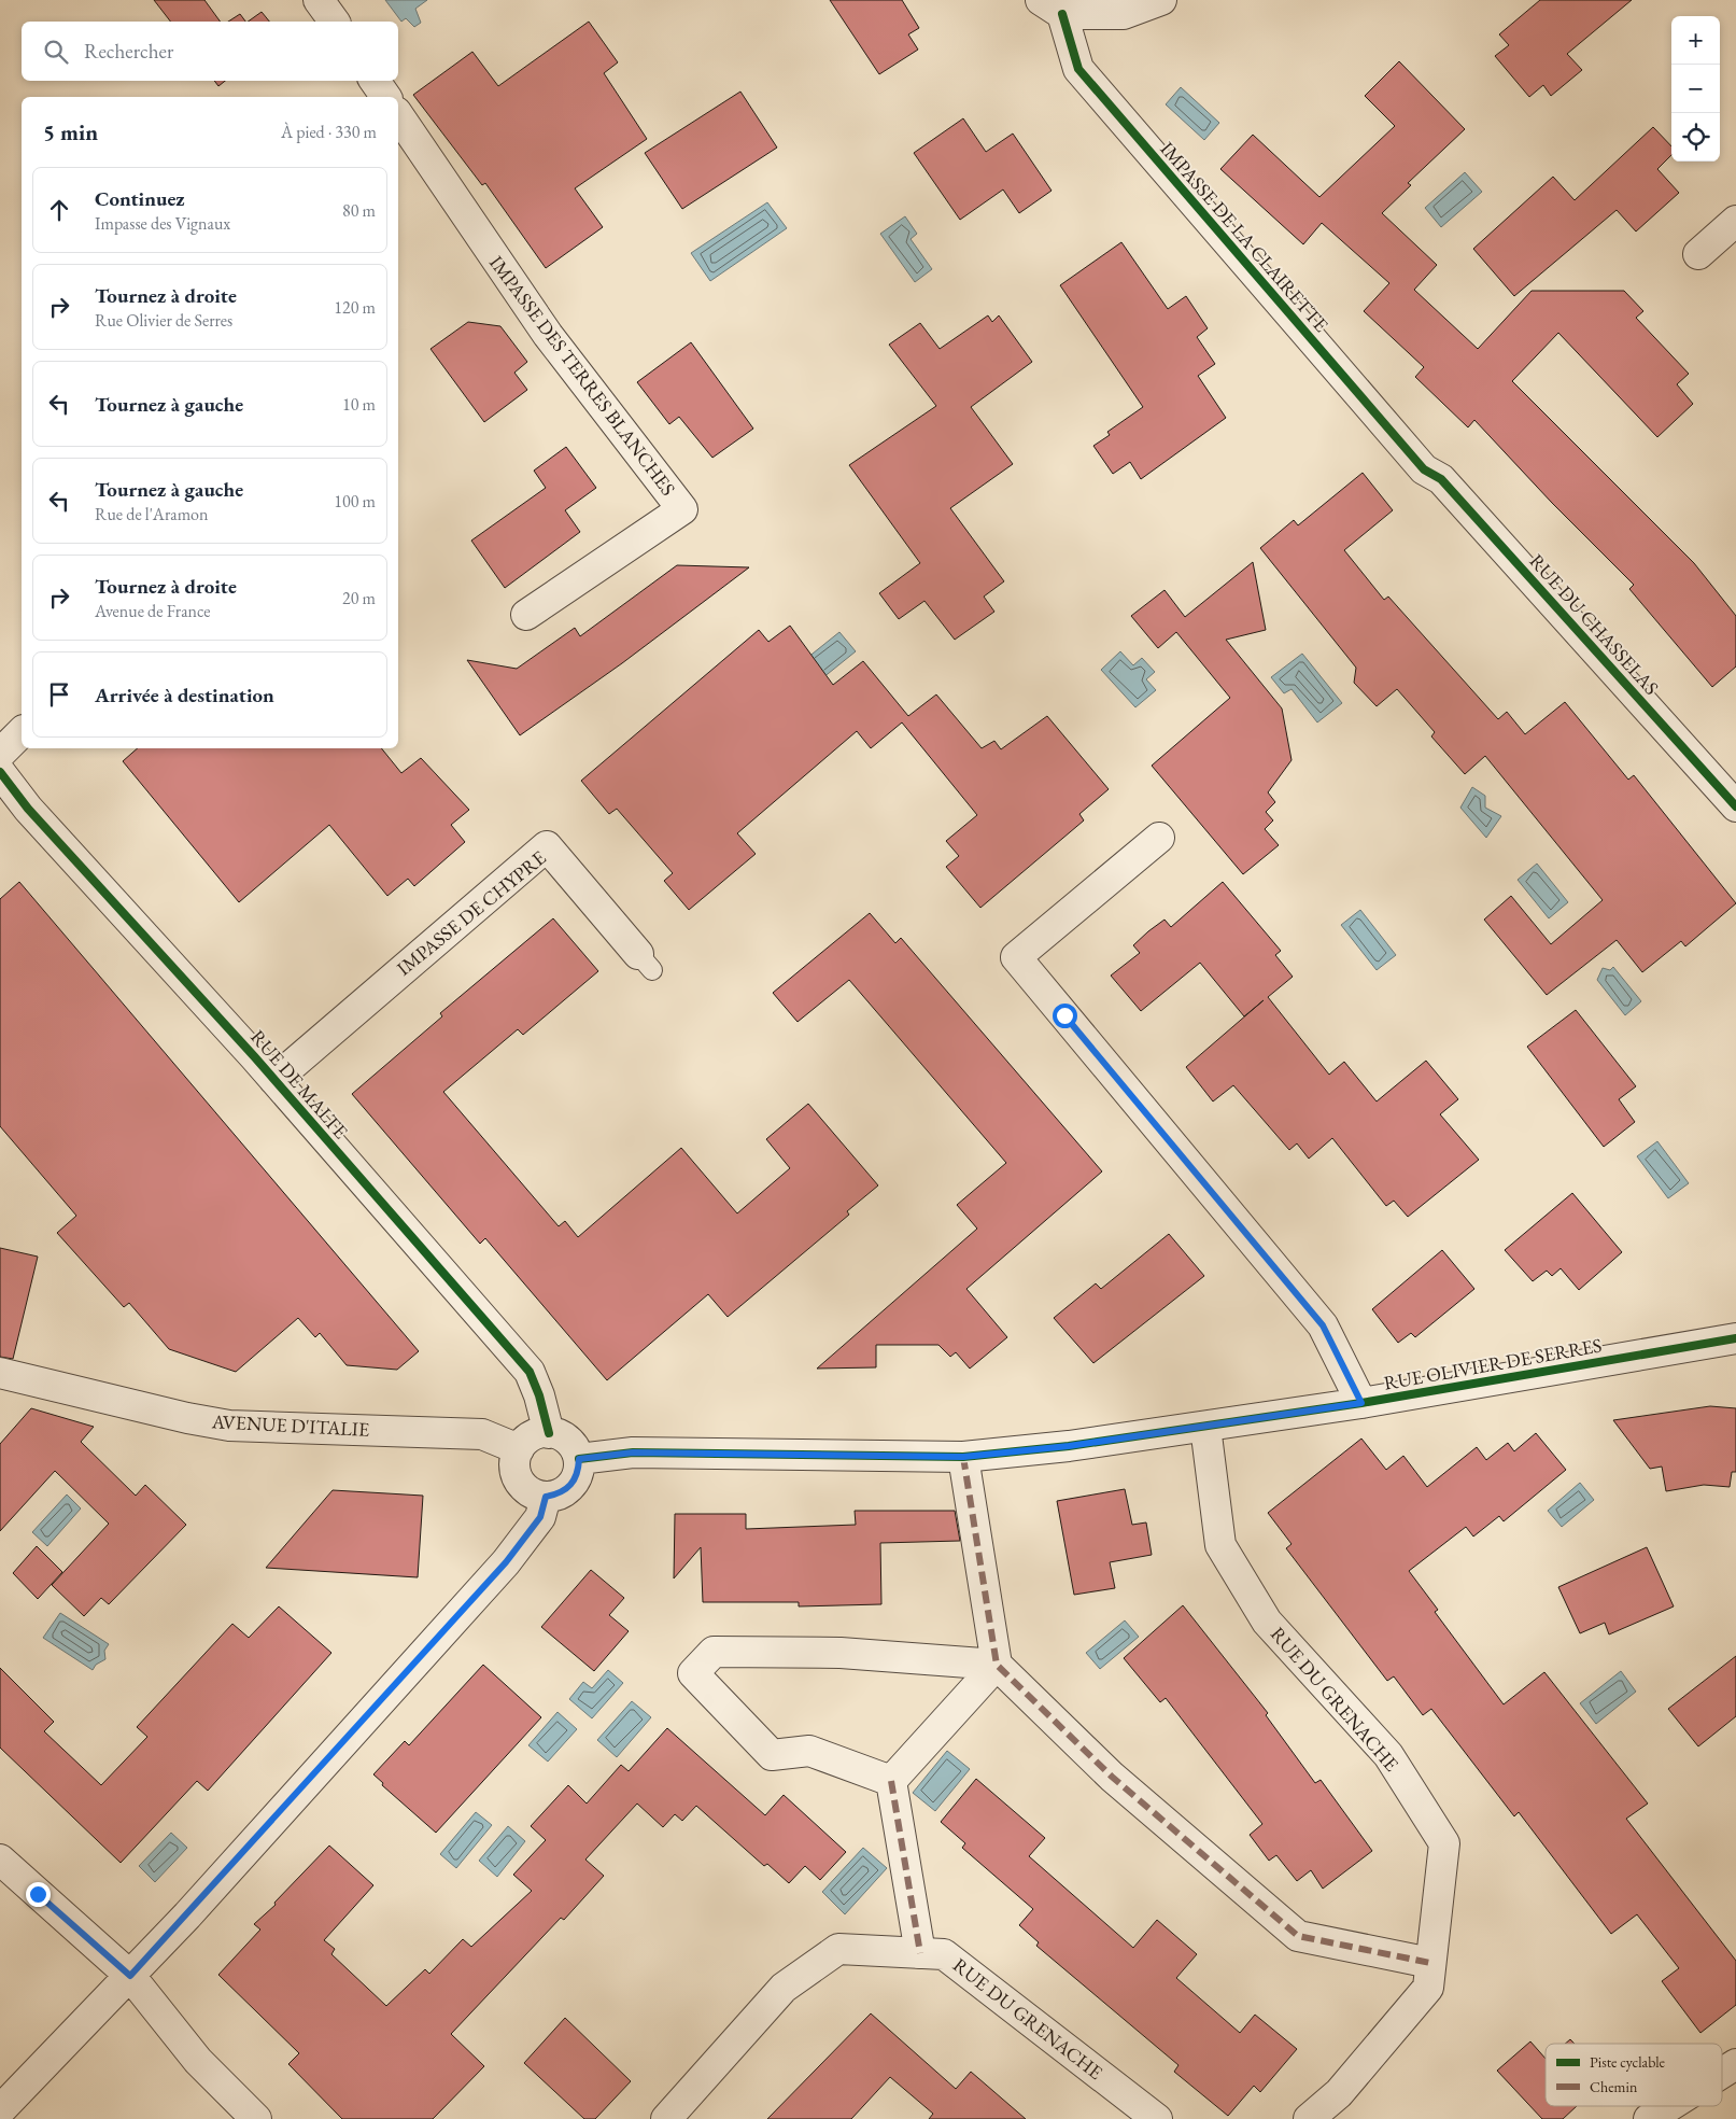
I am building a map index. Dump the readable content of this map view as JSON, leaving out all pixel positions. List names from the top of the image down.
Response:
{
  "streets": {
    "street": [
      "IMPASSE DE LA CLAIRETTE",
      "IMPASSE DES TERRES BLANCHES",
      "RUE DU CHASSELAS",
      "IMPASSE DE CHYPRE",
      "RUE DE MALTE",
      "RUE OLIVIER DE SERRES",
      "AVENUE D'ITALIE",
      "RUE DU GRENACHE"
    ]
  },
  "crossings": [
    ["IMPASSE DE LA CLAIRETTE", "RUE DU CHASSELAS"],
    ["IMPASSE DE CHYPRE", "RUE DE MALTE"],
    ["RUE DE MALTE", "RUE OLIVIER DE SERRES"],
    ["RUE DE MALTE", "AVENUE D'ITALIE"],
    ["RUE OLIVIER DE SERRES", "AVENUE D'ITALIE"],
    ["RUE OLIVIER DE SERRES", "RUE DU GRENACHE"]
  ],
  "legend": ["Piste cyclable", "Chemin"],
  "page": {
    "map_buttons": ["+", "−"],
    "search": "Rechercher",
    "heading": ["5 min", "À pied · 330 m"],
    "list": [
      ["Continuez", "Impasse des Vignaux", "80 m"],
      ["Tournez à droite", "Rue Olivier de Serres", "120 m"],
      ["Tournez à gauche", "10 m"],
      ["Tournez à gauche", "Rue de l'Aramon", "100 m"],
      ["Tournez à droite", "Avenue de France", "20 m"],
      "Arrivée à destination"
    ]
  }
}
